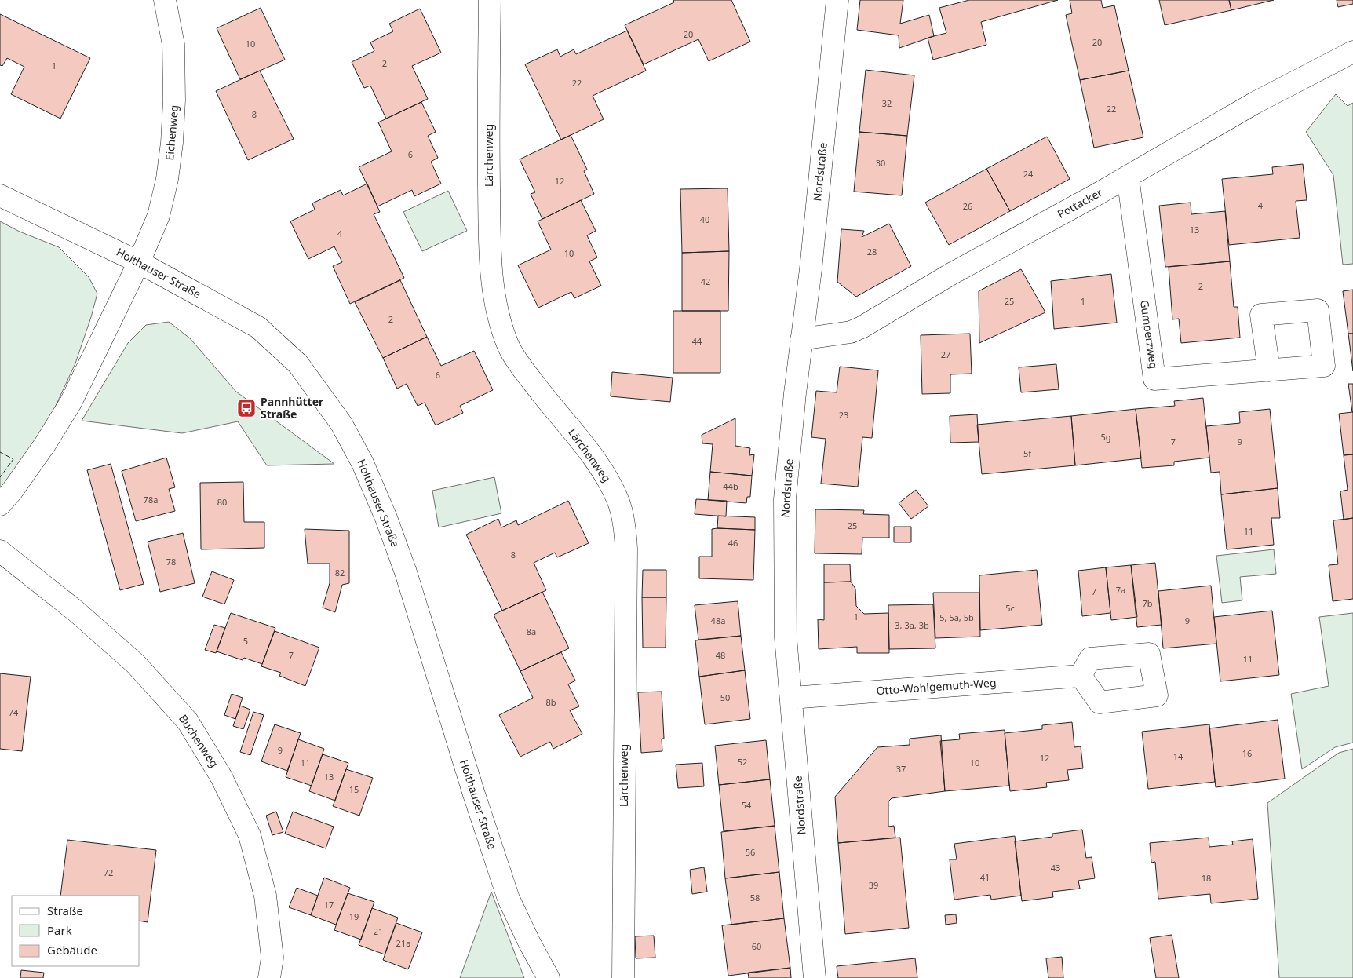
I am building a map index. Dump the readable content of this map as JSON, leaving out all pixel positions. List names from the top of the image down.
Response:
{
  "streets": {
    "street": [
      "Eichenweg",
      "Lärchenweg",
      "Nordstraße",
      "Pottacker",
      "Holthauser Straße",
      "Gumperzweg",
      "Otto-Wohlgemuth-Weg",
      "Buchenweg"
    ]
  },
  "crossings": [
    ["Eichenweg", "Holthauser Straße"],
    ["Nordstraße", "Pottacker"],
    ["Nordstraße", "Otto-Wohlgemuth-Weg"],
    ["Pottacker", "Gumperzweg"]
  ],
  "places": {
    "bus stop": ["Pannhütter Straße"]
  },
  "house_numbers": [
    "20",
    "20",
    "10",
    "2",
    "1",
    "22",
    "32",
    "22",
    "8",
    "6",
    "30",
    "24",
    "12",
    "4",
    "26",
    "40",
    "13",
    "4",
    "28",
    "10",
    "42",
    "2",
    "25",
    "1",
    "2",
    "44",
    "27",
    "6",
    "23",
    "5g",
    "7",
    "9",
    "5f",
    "44b",
    "78a",
    "80",
    "25",
    "11",
    "46",
    "8",
    "78",
    "82",
    "7a",
    "7",
    "7b",
    "5c",
    "1",
    "5, 5a, 5b",
    "48a",
    "9",
    "3, 3a, 3b",
    "8a",
    "5",
    "7",
    "48",
    "11",
    "50",
    "8b",
    "74",
    "9",
    "16",
    "14",
    "12",
    "52",
    "11",
    "10",
    "37",
    "13",
    "15",
    "54",
    "56",
    "43",
    "72",
    "41",
    "18",
    "39",
    "58",
    "17",
    "19",
    "21",
    "21a",
    "60"
  ],
  "legend": ["Straße", "Park", "Gebäude"]
}
